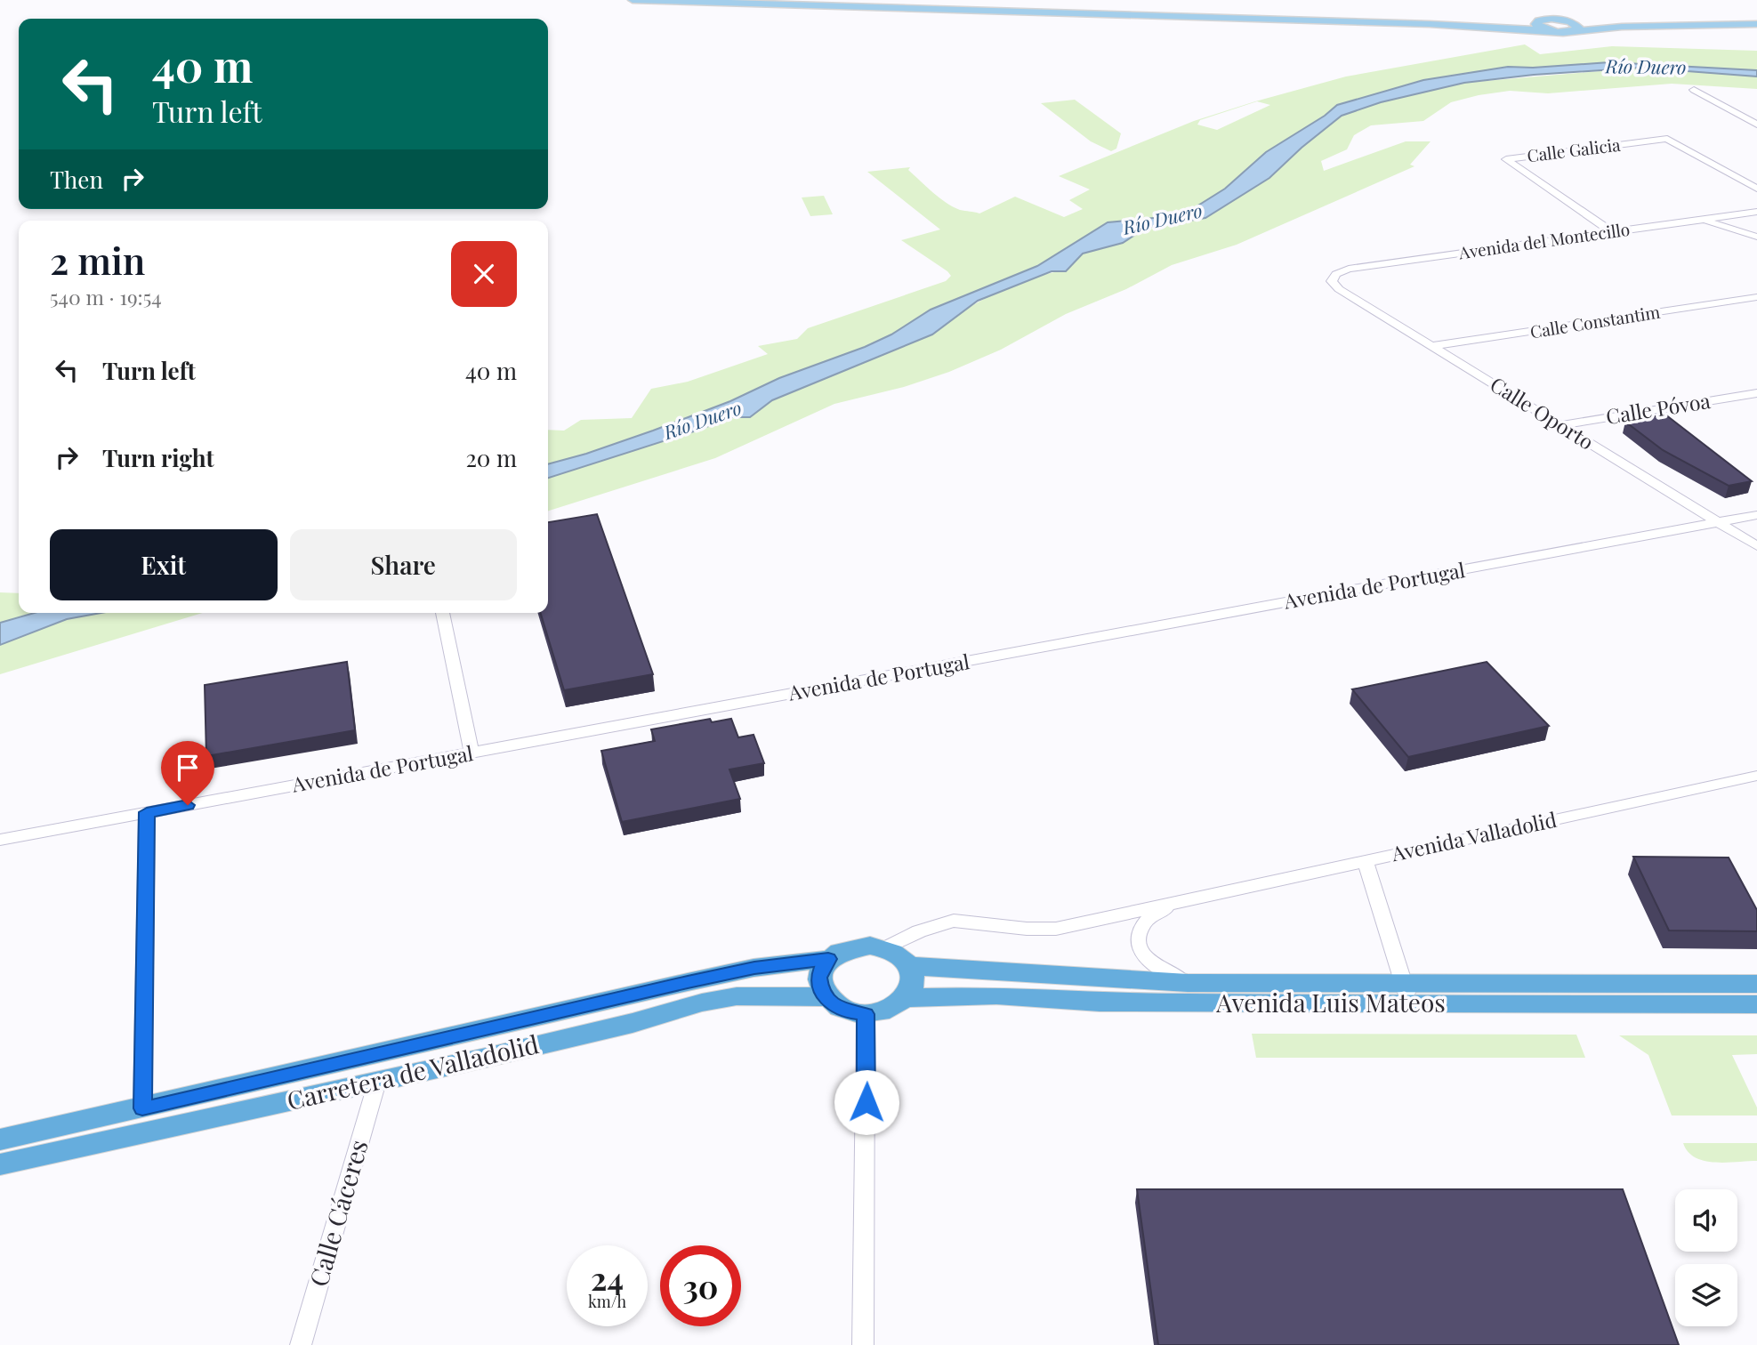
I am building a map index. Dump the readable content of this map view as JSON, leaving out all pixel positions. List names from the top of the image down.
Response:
{
  "streets": {
    "highway": ["Avenida Luis Mateos", "Carretera de Valladolid"],
    "street": [
      "Calle Galicia",
      "Avenida del Montecillo",
      "Calle Constantim",
      "Calle Póvoa",
      "Calle Oporto",
      "Avenida de Portugal",
      "Avenida Valladolid",
      "Calle Cáceres"
    ]
  },
  "crossings": [
    ["Calle Galicia", "Avenida del Montecillo"],
    ["Avenida del Montecillo", "Calle Oporto"],
    ["Calle Constantim", "Calle Oporto"],
    ["Calle Póvoa", "Calle Oporto"],
    ["Calle Oporto", "Avenida de Portugal"],
    ["Avenida Valladolid", "Avenida Luis Mateos"],
    ["Avenida Valladolid", "Carretera de Valladolid"],
    ["Avenida Luis Mateos", "Carretera de Valladolid"],
    ["Carretera de Valladolid", "Calle Cáceres"]
  ],
  "water": ["Río Duero"],
  "page": {
    "turn": ["40 m", "Turn left"],
    "then": "Then",
    "heading": ["2 min", "540 m · 19:54"],
    "list": [
      {
        "name": "Turn left",
        "value": "40 m"
      },
      {
        "name": "Turn right",
        "value": "20 m"
      }
    ],
    "buttons": ["Exit", "Share"],
    "speed": "24 km/h",
    "limit": "30"
  }
}
